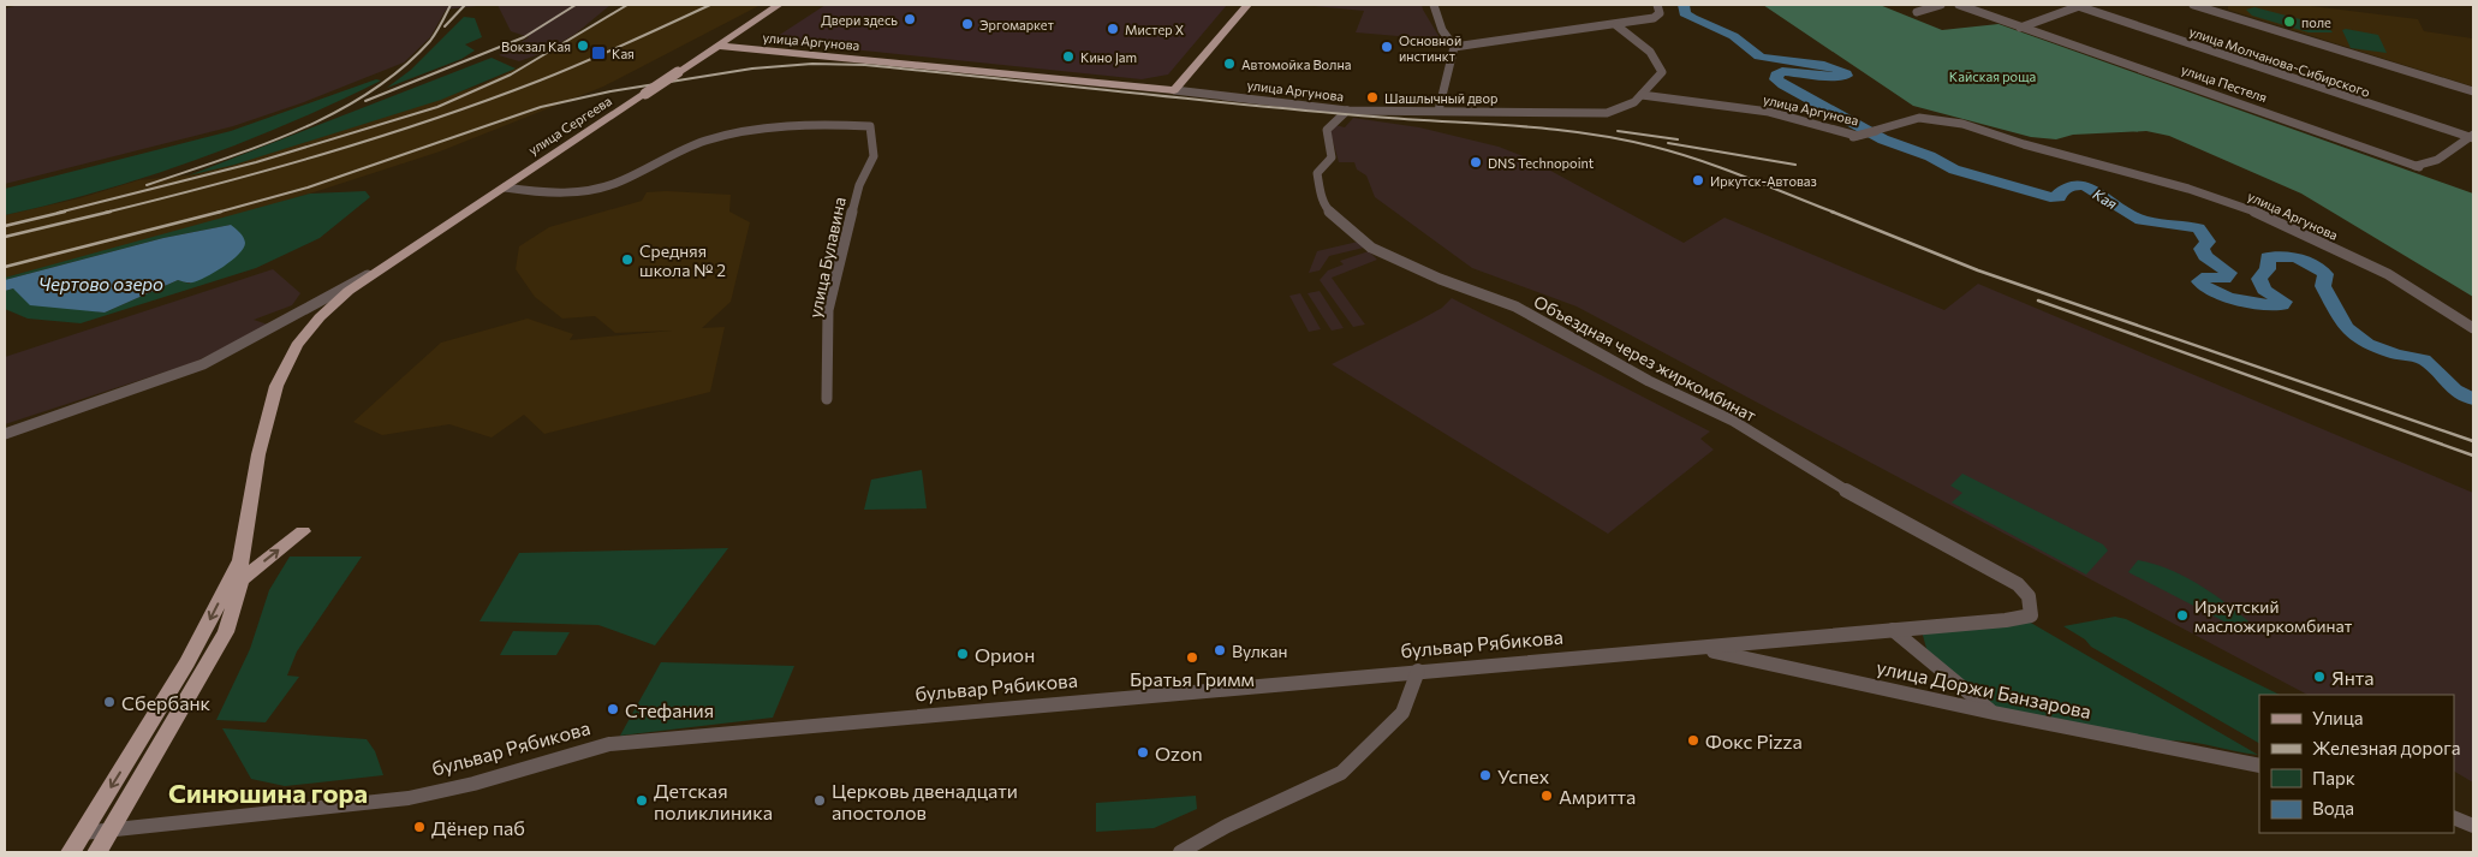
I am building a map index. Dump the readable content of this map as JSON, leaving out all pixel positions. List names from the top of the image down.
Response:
{
  "streets": {
    "main road": ["улица Аргунова", "улица Сергеева"],
    "street": [
      "улица Молчанова-Сибирского",
      "улица Пестеля",
      "улица Булавина",
      "Объездная через жиркомбинат",
      "бульвар Рябикова",
      "улица Доржи Банзарова"
    ]
  },
  "crossings": [
    ["улица Аргунова", "улица Сергеева"],
    ["улица Аргунова", "Объездная через жиркомбинат"],
    ["улица Молчанова-Сибирского", "улица Пестеля"],
    ["улица Сергеева", "улица Булавина"],
    ["Объездная через жиркомбинат", "бульвар Рябикова"],
    ["бульвар Рябикова", "улица Доржи Банзарова"]
  ],
  "districts": ["Синюшина гора"],
  "water": ["Кая", "Чертово озеро"],
  "parks": ["Кайская роща"],
  "places": {
    "other": [
      "Двери здесь",
      "поле",
      "Эргомаркет",
      "Мистер Х",
      "Вокзал Кая",
      "Основной инстинкт",
      "Кино Jam",
      "Автомойка Волна",
      "Шашлычный двор",
      "DNS Technopoint",
      "Иркутск-Автоваз",
      "Средняя школа № 2",
      "Иркутский масложиркомбинат",
      "Вулкан",
      "Орион",
      "Братья Гримм",
      "Янта",
      "Сбербанк",
      "Стефания",
      "Фокс Pizza",
      "Ozon",
      "Успех",
      "Амритта",
      "Детская поликлиника",
      "Церковь двенадцати апостолов",
      "Дёнер паб"
    ],
    "transit": ["Кая"]
  },
  "legend": [
    "Улица",
    "Железная дорога",
    "Парк",
    "Вода"
  ]
}
